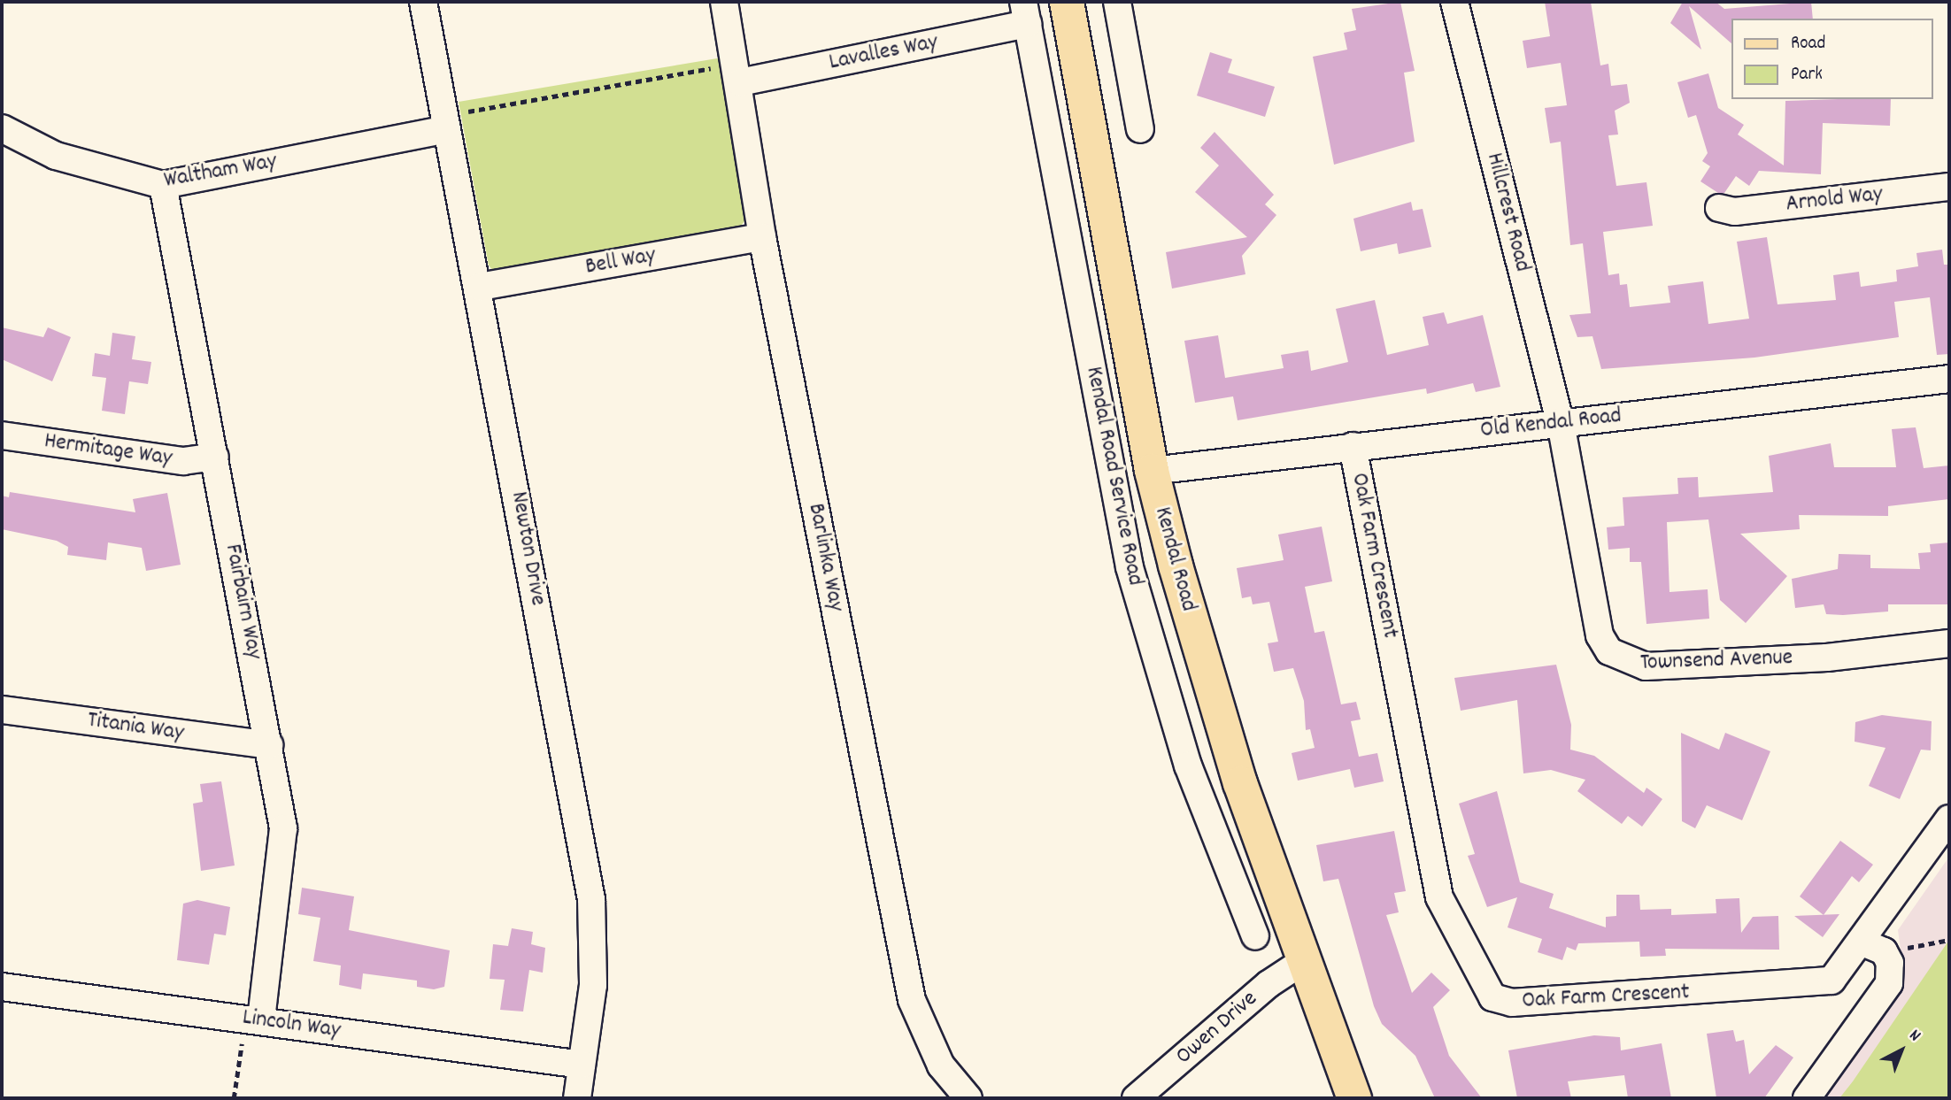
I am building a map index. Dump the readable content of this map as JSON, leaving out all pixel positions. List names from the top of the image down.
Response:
{
  "streets": {
    "main road": ["Kendal Road"],
    "street": [
      "Lavalles Way",
      "Waltham Way",
      "Arnold Way",
      "Hillcrest Road",
      "Bell Way",
      "Old Kendal Road",
      "Hermitage Way",
      "Kendal Road Service Road",
      "Newton Drive",
      "Oak Farm Crescent",
      "Barlinka Way",
      "Fairbairn Way",
      "Townsend Avenue",
      "Titania Way",
      "Lincoln Way",
      "Owen Drive"
    ]
  },
  "crossings": [
    ["Lavalles Way", "Kendal Road Service Road"],
    ["Lavalles Way", "Barlinka Way"],
    ["Waltham Way", "Newton Drive"],
    ["Waltham Way", "Fairbairn Way"],
    ["Hillcrest Road", "Old Kendal Road"],
    ["Hillcrest Road", "Townsend Avenue"],
    ["Bell Way", "Newton Drive"],
    ["Bell Way", "Barlinka Way"],
    ["Old Kendal Road", "Oak Farm Crescent"],
    ["Old Kendal Road", "Kendal Road"],
    ["Old Kendal Road", "Townsend Avenue"],
    ["Hermitage Way", "Fairbairn Way"],
    ["Newton Drive", "Lincoln Way"],
    ["Kendal Road", "Owen Drive"],
    ["Fairbairn Way", "Titania Way"],
    ["Fairbairn Way", "Lincoln Way"]
  ],
  "legend": ["Road", "Park"],
  "north": "top right"
}
